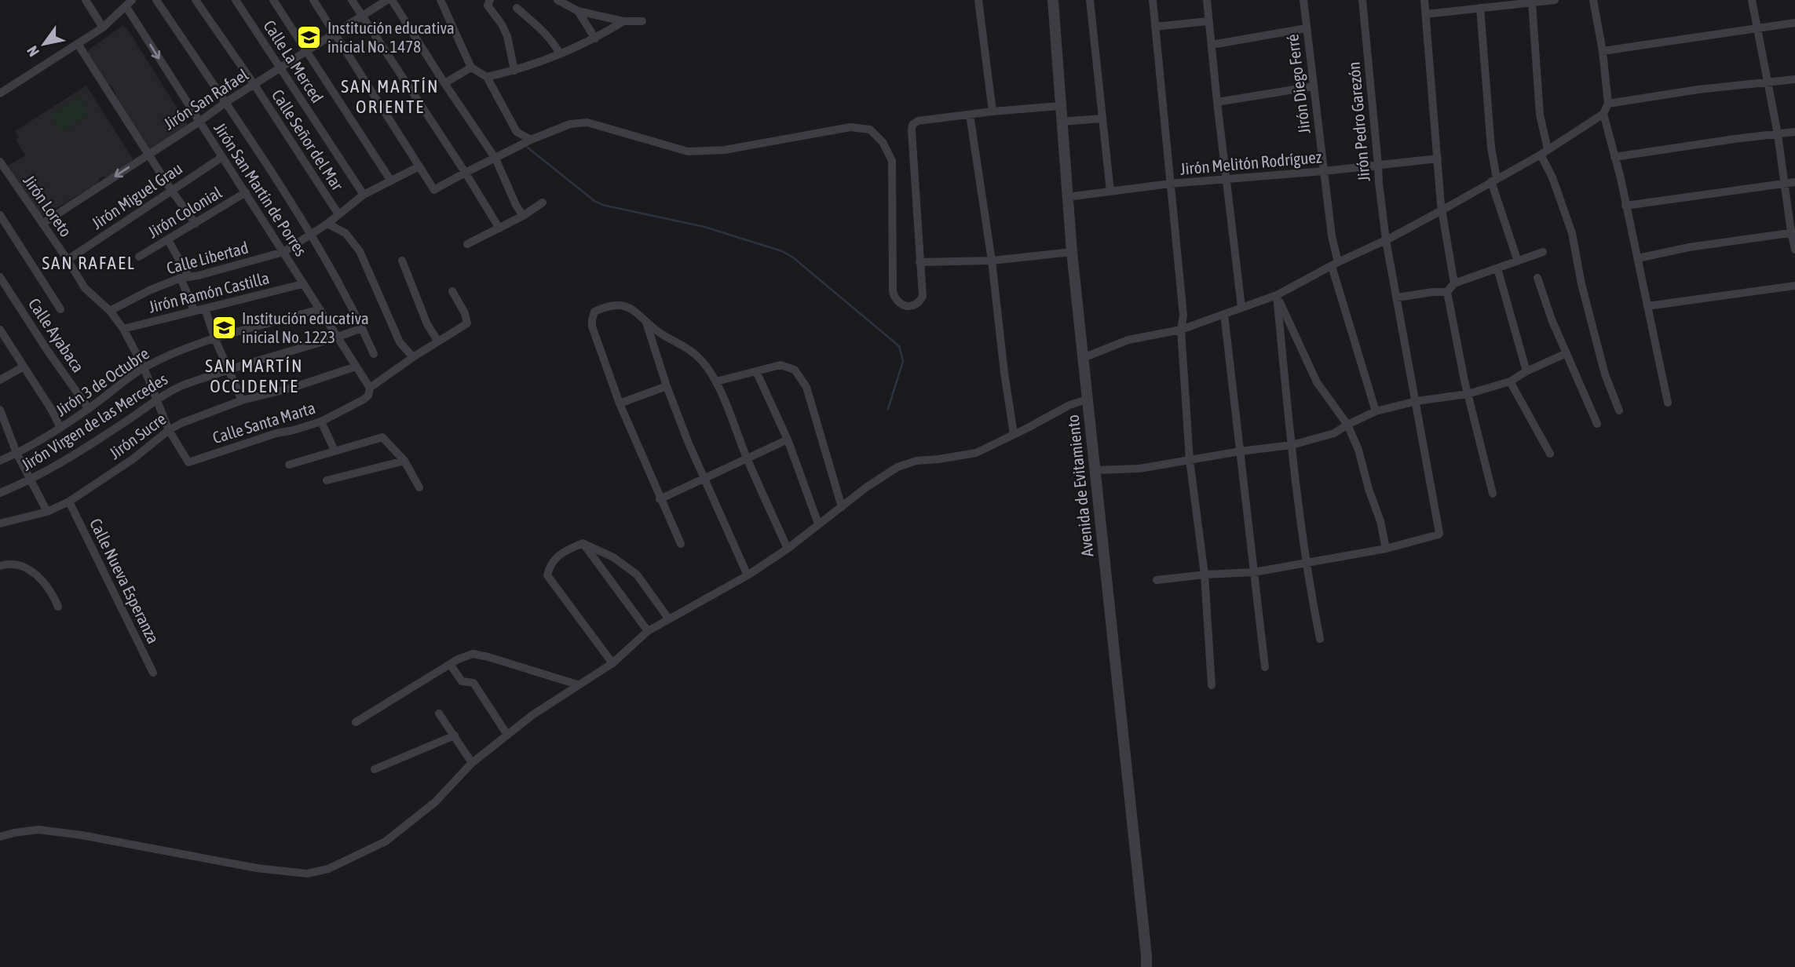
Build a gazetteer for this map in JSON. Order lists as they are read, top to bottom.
{
  "streets": {
    "street": [
      "Calle La Merced",
      "Jirón Diego Ferré",
      "Jirón San Rafael",
      "Jirón Pedro Garezón",
      "Calle Señor del Mar",
      "Jirón Melitón Rodríguez",
      "Jirón San Martín de Porres",
      "Jirón Miguel Grau",
      "Jirón Loreto",
      "Jirón Colonial",
      "Calle Libertad",
      "Jirón Ramón Castilla",
      "Calle Ayabaca",
      "Jirón 3 de Octubre",
      "Jirón Virgen de las Mercedes",
      "Calle Santa Marta",
      "Jirón Sucre",
      "Avenida de Evitamiento",
      "Calle Nueva Esperanza"
    ]
  },
  "crossings": [
    ["Calle La Merced", "Jirón San Rafael"],
    ["Calle La Merced", "Calle Libertad"],
    ["Jirón Diego Ferré", "Jirón Melitón Rodríguez"],
    ["Jirón San Rafael", "Calle Señor del Mar"],
    ["Jirón San Rafael", "Jirón San Martín de Porres"],
    ["Jirón San Rafael", "Jirón Loreto"],
    ["Jirón Pedro Garezón", "Jirón Melitón Rodríguez"],
    ["Calle Señor del Mar", "Calle Libertad"],
    ["Jirón Melitón Rodríguez", "Avenida de Evitamiento"],
    ["Jirón San Martín de Porres", "Jirón Miguel Grau"],
    ["Jirón San Martín de Porres", "Jirón Colonial"],
    ["Jirón San Martín de Porres", "Calle Libertad"],
    ["Jirón San Martín de Porres", "Jirón Ramón Castilla"],
    ["Jirón San Martín de Porres", "Jirón 3 de Octubre"],
    ["Jirón San Martín de Porres", "Jirón Virgen de las Mercedes"],
    ["Jirón San Martín de Porres", "Calle Santa Marta"],
    ["Jirón San Martín de Porres", "Jirón Sucre"],
    ["Jirón Miguel Grau", "Jirón Loreto"],
    ["Jirón Loreto", "Calle Libertad"],
    ["Jirón Loreto", "Jirón Ramón Castilla"],
    ["Jirón Loreto", "Jirón 3 de Octubre"],
    ["Jirón Loreto", "Jirón Virgen de las Mercedes"],
    ["Jirón Loreto", "Calle Santa Marta"],
    ["Jirón Loreto", "Jirón Sucre"],
    ["Calle Ayabaca", "Jirón 3 de Octubre"],
    ["Jirón Sucre", "Calle Nueva Esperanza"]
  ],
  "districts": ["SAN MARTÍN ORIENTE", "SAN RAFAEL", "SAN MARTÍN OCCIDENTE"],
  "places": {
    "school or university": ["Institución educativa inicial No. 1478", "Institución educativa inicial No. 1223"]
  },
  "north": "bottom left"
}
